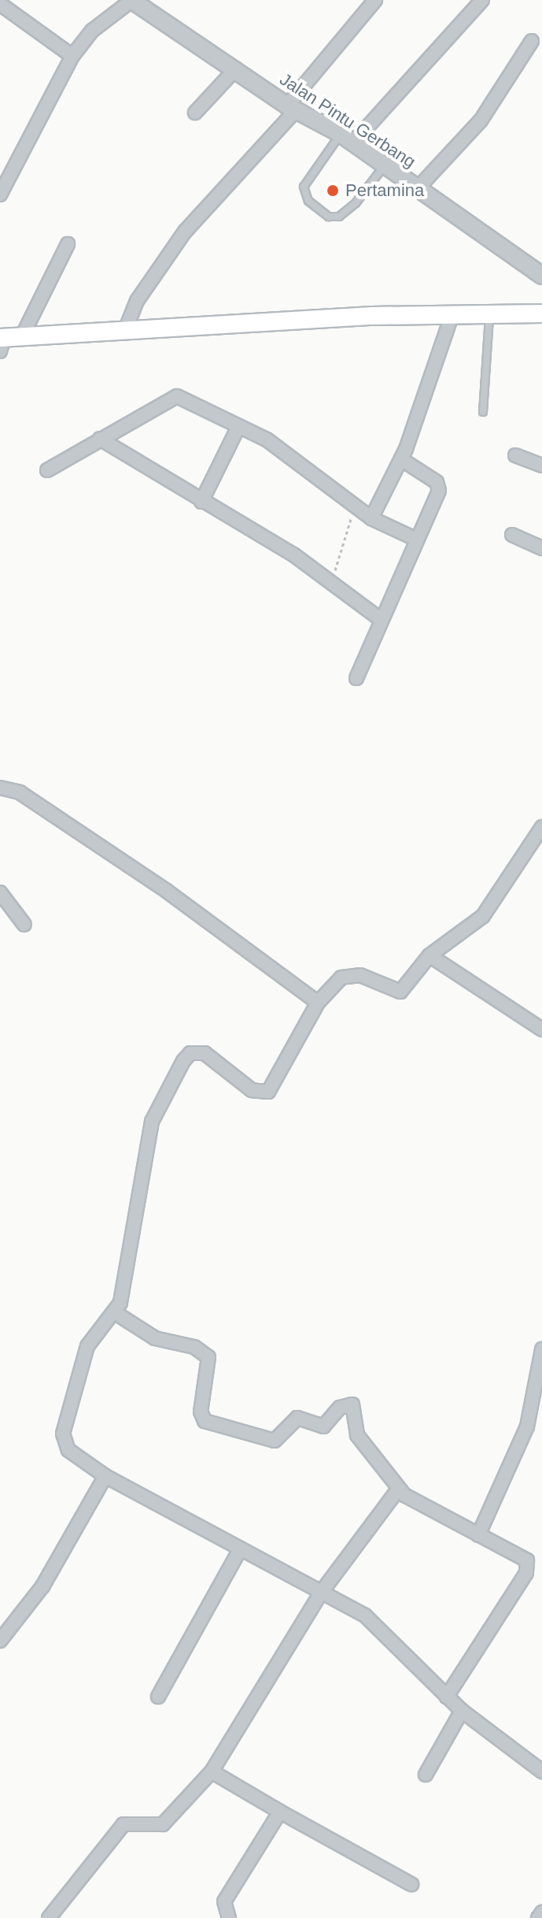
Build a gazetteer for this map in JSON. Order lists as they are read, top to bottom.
{
  "streets": {
    "street": ["Jalan Pintu Gerbang"]
  },
  "places": ["Pertamina"]
}
